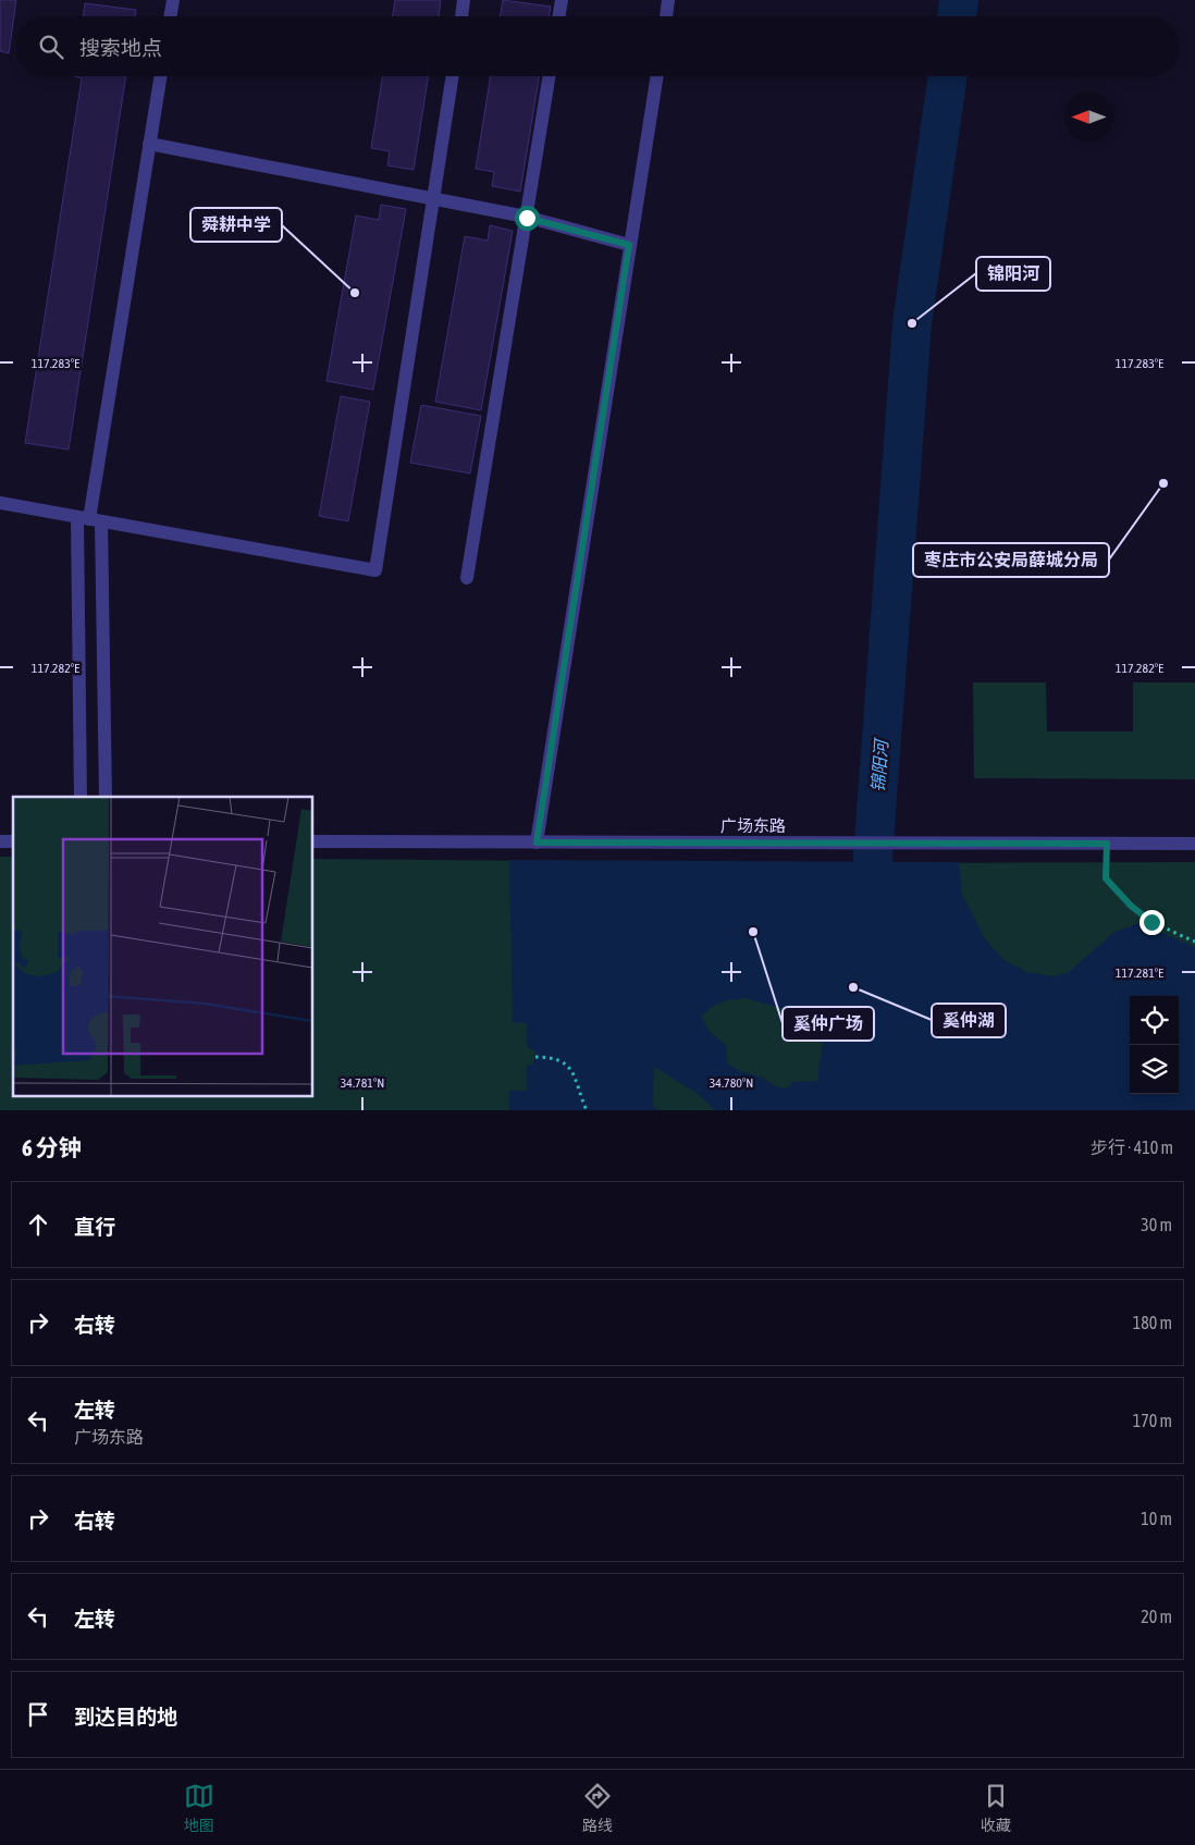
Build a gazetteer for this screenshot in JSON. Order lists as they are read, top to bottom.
{
  "streets": {
    "street": ["广场东路"]
  },
  "water": ["锦阳河"],
  "places": [
    "舜耕中学",
    "锦阳河",
    "枣庄市公安局薛城分局",
    "奚仲广场",
    "奚仲湖"
  ],
  "north": "left",
  "page": {
    "search": "搜索地点",
    "heading": ["6 分钟", "步行 · 410 m"],
    "list": [
      ["直行", "30 m"],
      ["右转", "180 m"],
      ["左转", "广场东路", "170 m"],
      ["右转", "10 m"],
      ["左转", "20 m"],
      "到达目的地"
    ],
    "nav": ["地图", "路线", "收藏"]
  },
  "coordinates": [
    "117.283°E",
    "117.282°E",
    "117.281°E",
    "34.781°N",
    "34.780°N"
  ]
}
